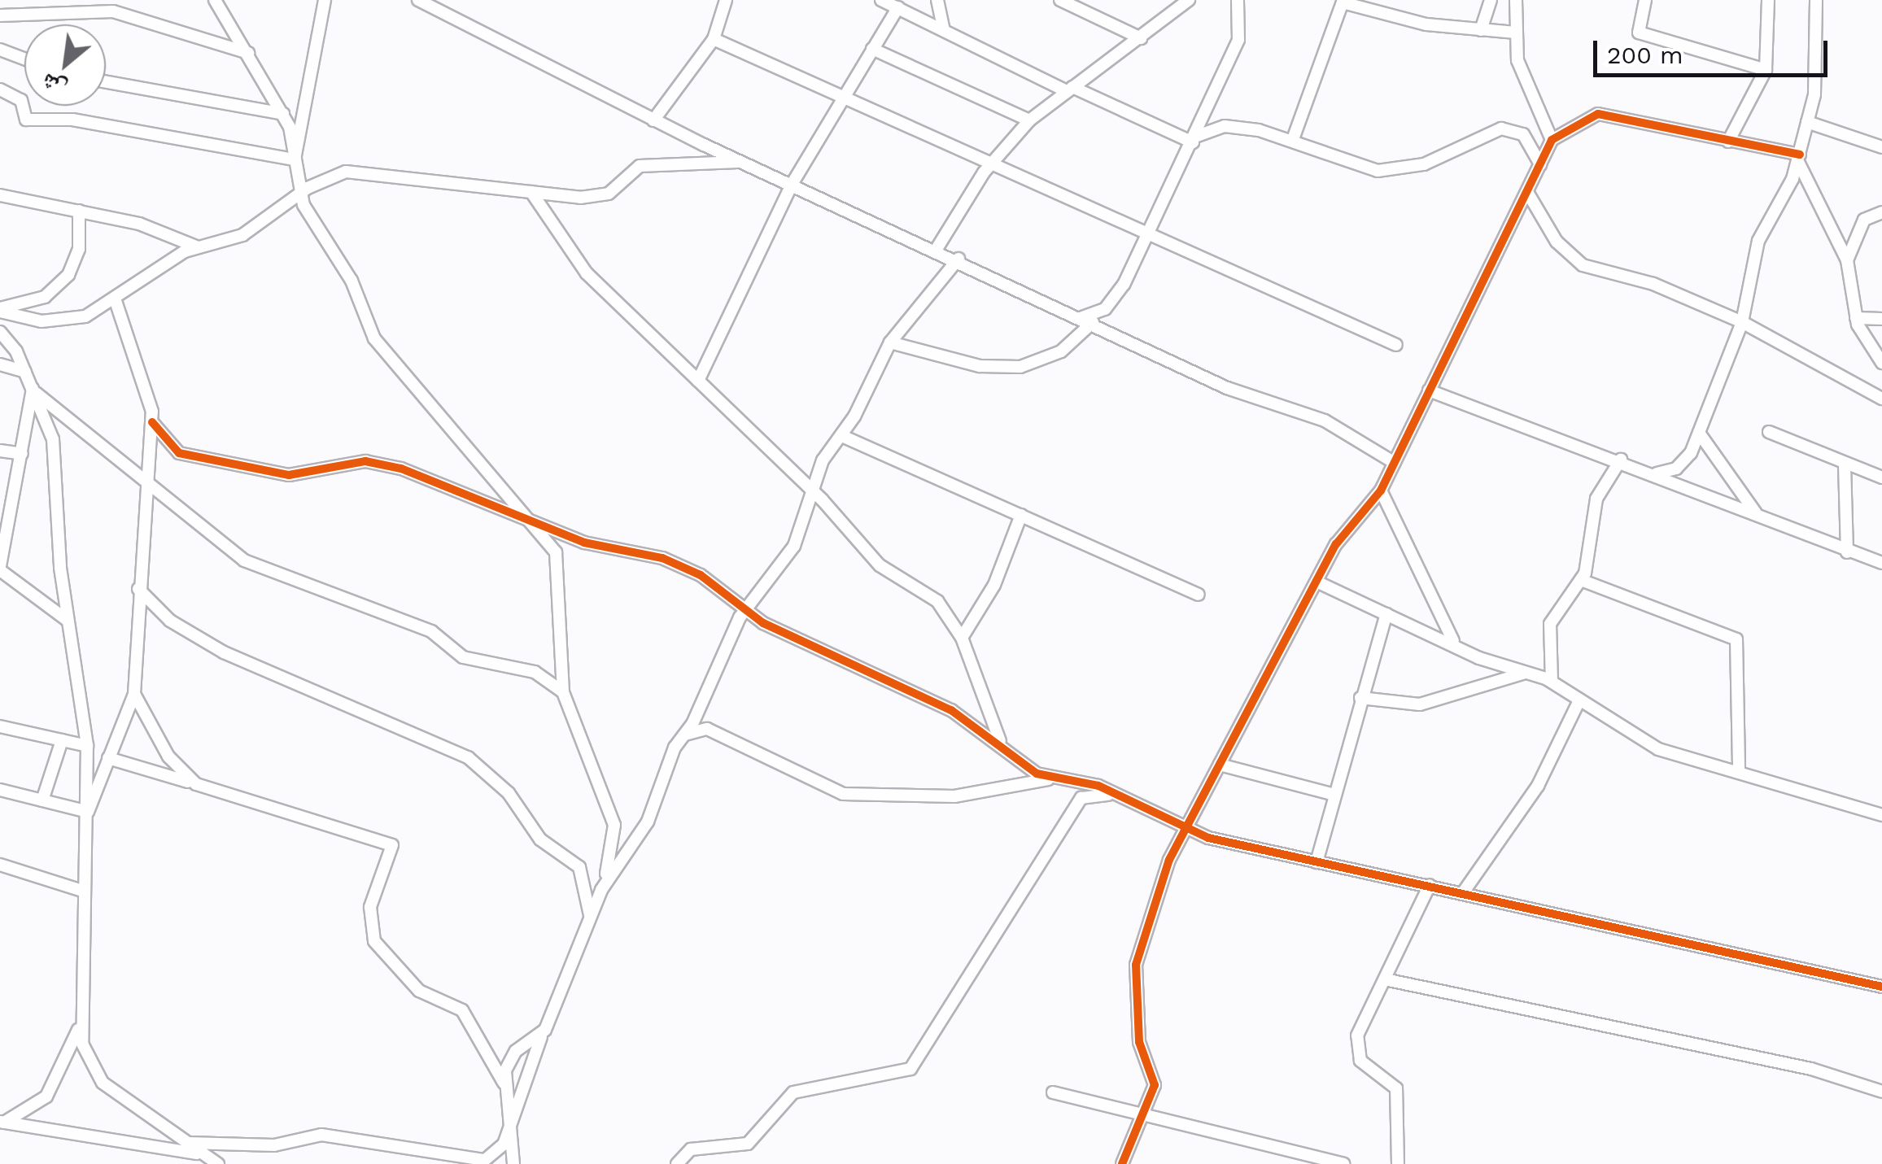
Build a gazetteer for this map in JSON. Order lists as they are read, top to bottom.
{
  "scale_bar": "200 m",
  "north": "bottom left"
}
